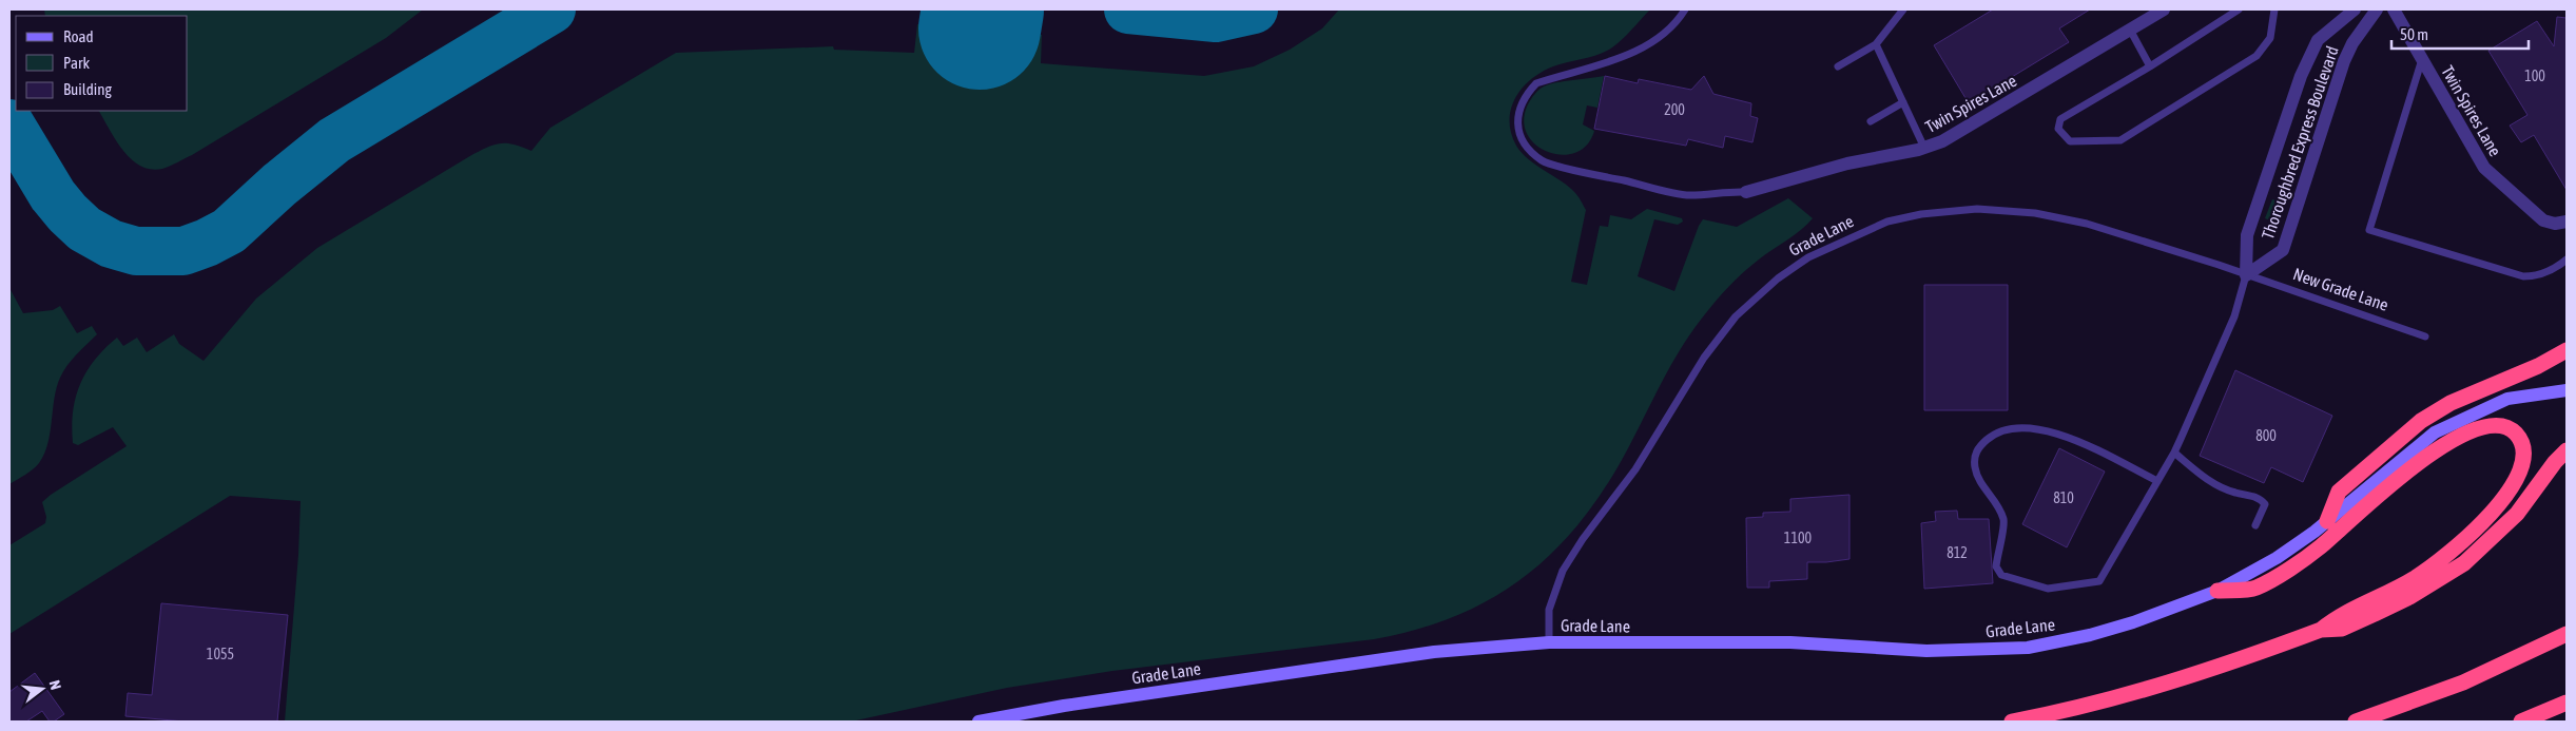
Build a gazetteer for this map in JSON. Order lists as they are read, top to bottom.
{
  "streets": {
    "main road": ["Grade Lane"],
    "street": ["Twin Spires Lane", "Thoroughbred Express Boulevard"],
    "lane": ["New Grade Lane"]
  },
  "crossings": [
    ["Thoroughbred Express Boulevard", "Grade Lane"],
    ["Thoroughbred Express Boulevard", "New Grade Lane"],
    ["Grade Lane", "New Grade Lane"]
  ],
  "house_numbers": [
    "100",
    "200",
    "800",
    "810",
    "1100",
    "812",
    "1055"
  ],
  "legend": ["Road", "Park", "Building"],
  "scale_bar": "50 m",
  "north": "right"
}
